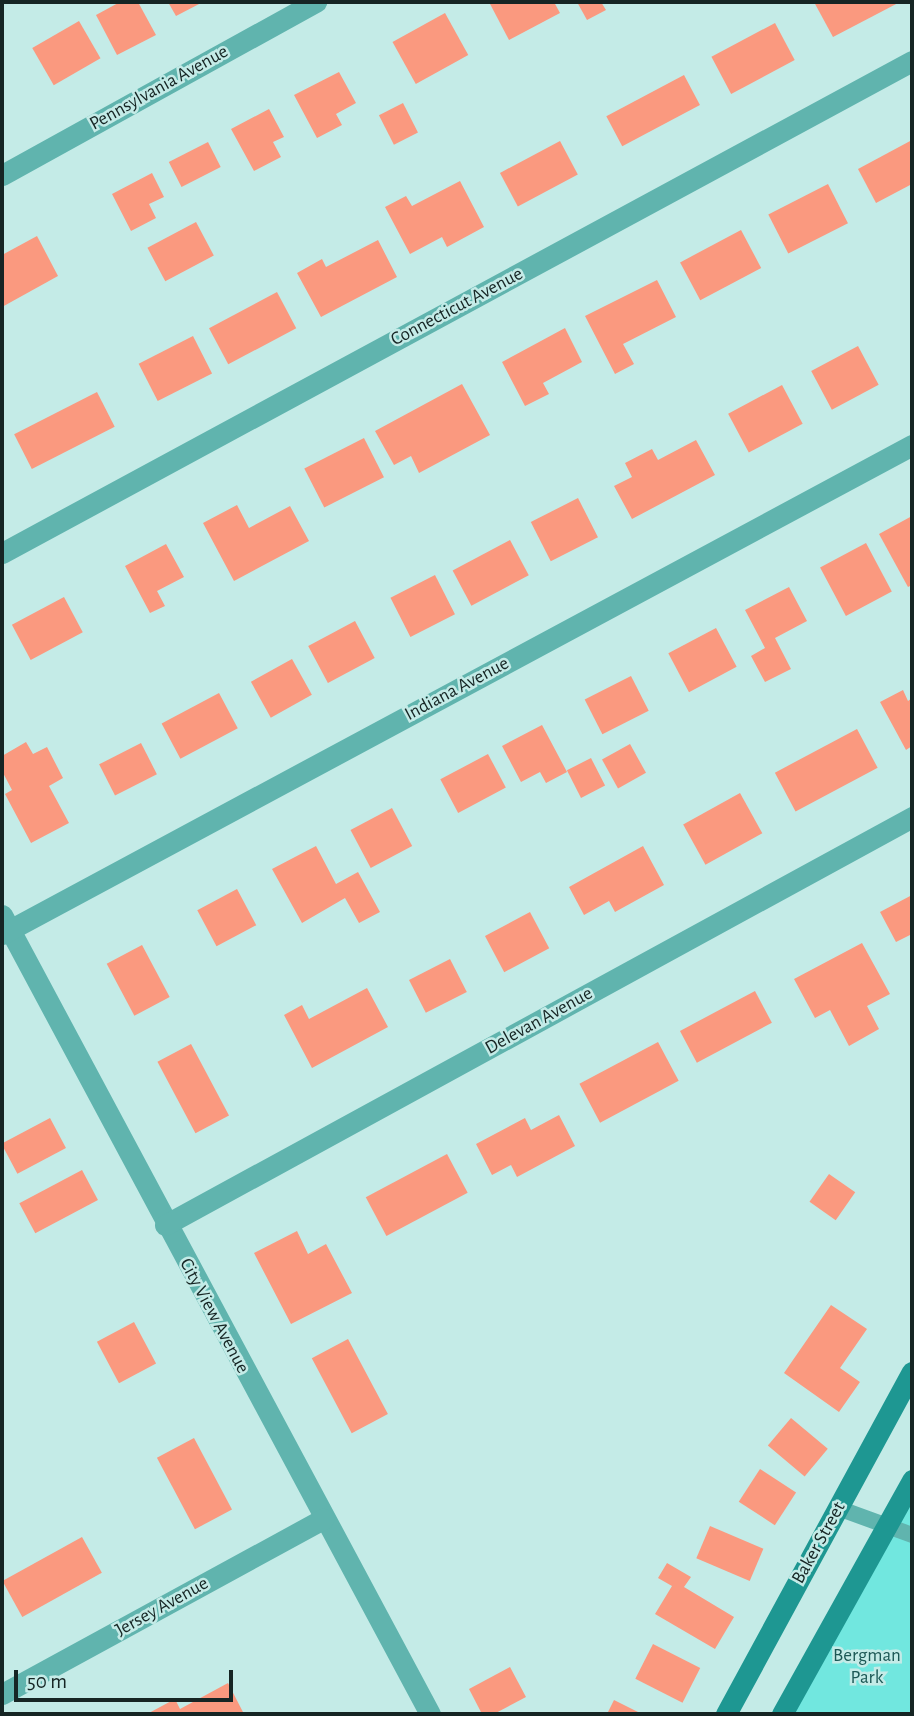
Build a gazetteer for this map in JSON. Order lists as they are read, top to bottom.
{
  "streets": {
    "street": [
      "Pennsylvania Avenue",
      "Connecticut Avenue",
      "Indiana Avenue",
      "Delevan Avenue",
      "City View Avenue",
      "Baker Street",
      "Jersey Avenue"
    ]
  },
  "crossings": [
    ["Indiana Avenue", "City View Avenue"],
    ["Delevan Avenue", "City View Avenue"],
    ["City View Avenue", "Jersey Avenue"]
  ],
  "parks": ["Bergman Park"],
  "scale_bar": "50 m"
}
